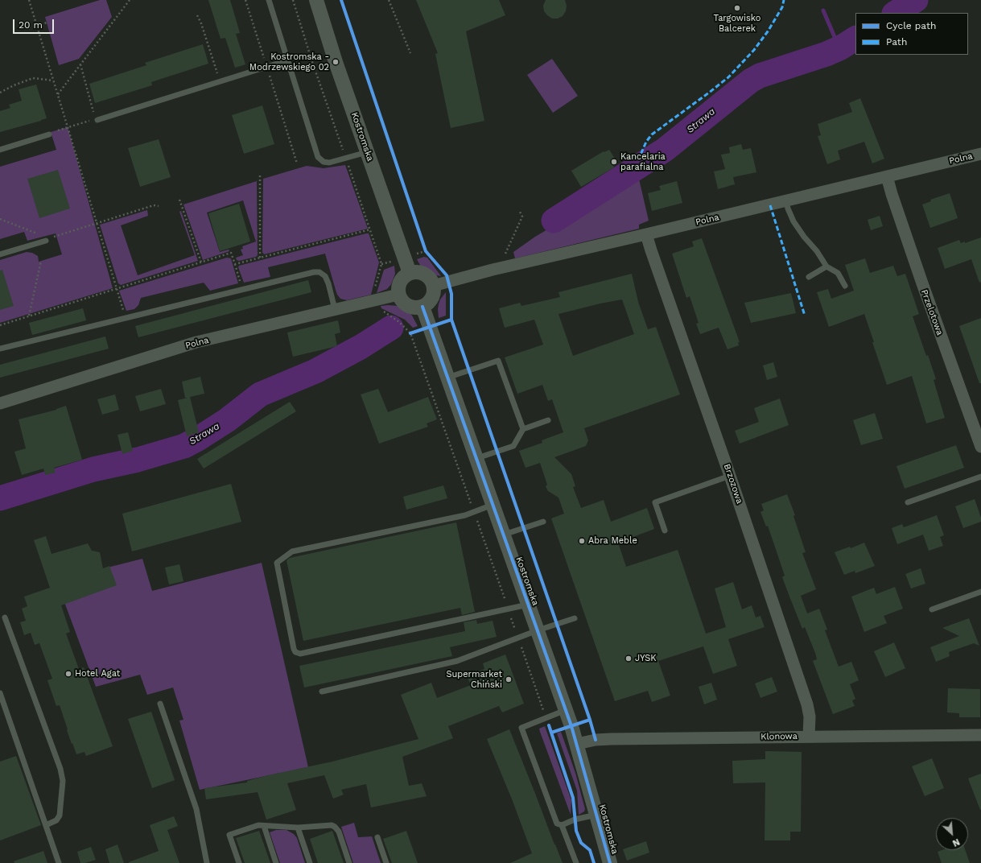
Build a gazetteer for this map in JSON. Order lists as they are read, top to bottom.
{
  "streets": {
    "street": [
      "Kostromska",
      "Polna",
      "Przelotowa",
      "Brzozowa",
      "Klonowa"
    ]
  },
  "crossings": [
    ["Kostromska", "Polna"],
    ["Kostromska", "Klonowa"],
    ["Polna", "Przelotowa"],
    ["Polna", "Brzozowa"],
    ["Brzozowa", "Klonowa"]
  ],
  "water": ["Strawa"],
  "places": [
    "Targowisko Balcerek",
    "Kostromska - Modrzewskiego 02",
    "Kancelaria parafialna",
    "Abra Meble",
    "JYSK",
    "Hotel Agat",
    "Supermarket Chiński"
  ],
  "legend": ["Cycle path", "Path"],
  "scale_bar": "20 m",
  "north": "bottom right"
}
